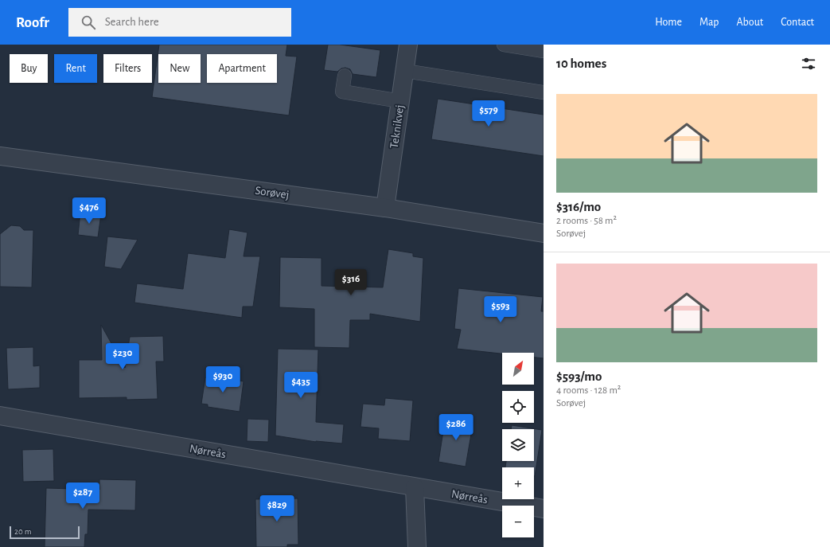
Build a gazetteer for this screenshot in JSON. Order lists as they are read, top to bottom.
{
  "streets": {
    "street": ["Teknikvej", "Sorøvej", "Nørreås"]
  },
  "crossings": [
    ["Teknikvej", "Sorøvej"]
  ],
  "scale_bar": "20 m",
  "north": "top right",
  "page": {
    "header": "Roofr",
    "search": "Search here",
    "nav": [
      "Home",
      "Map",
      "About",
      "Contact"
    ],
    "heading": "10 homes",
    "chip": [
      "Buy",
      "Rent",
      "Filters",
      "New",
      "Apartment"
    ],
    "list": [
      {
        "name": "$316/mo",
        "note": "2 rooms · 58 m² · Sorøvej"
      },
      {
        "name": "$593/mo",
        "note": "4 rooms · 128 m² · Sorøvej"
      }
    ],
    "price": [
      "$579",
      "$476",
      "$316",
      "$593",
      "$230",
      "$930",
      "$435",
      "$286",
      "$287",
      "$829"
    ],
    "map_buttons": ["+", "−"],
    "scale": "20 m"
  }
}
